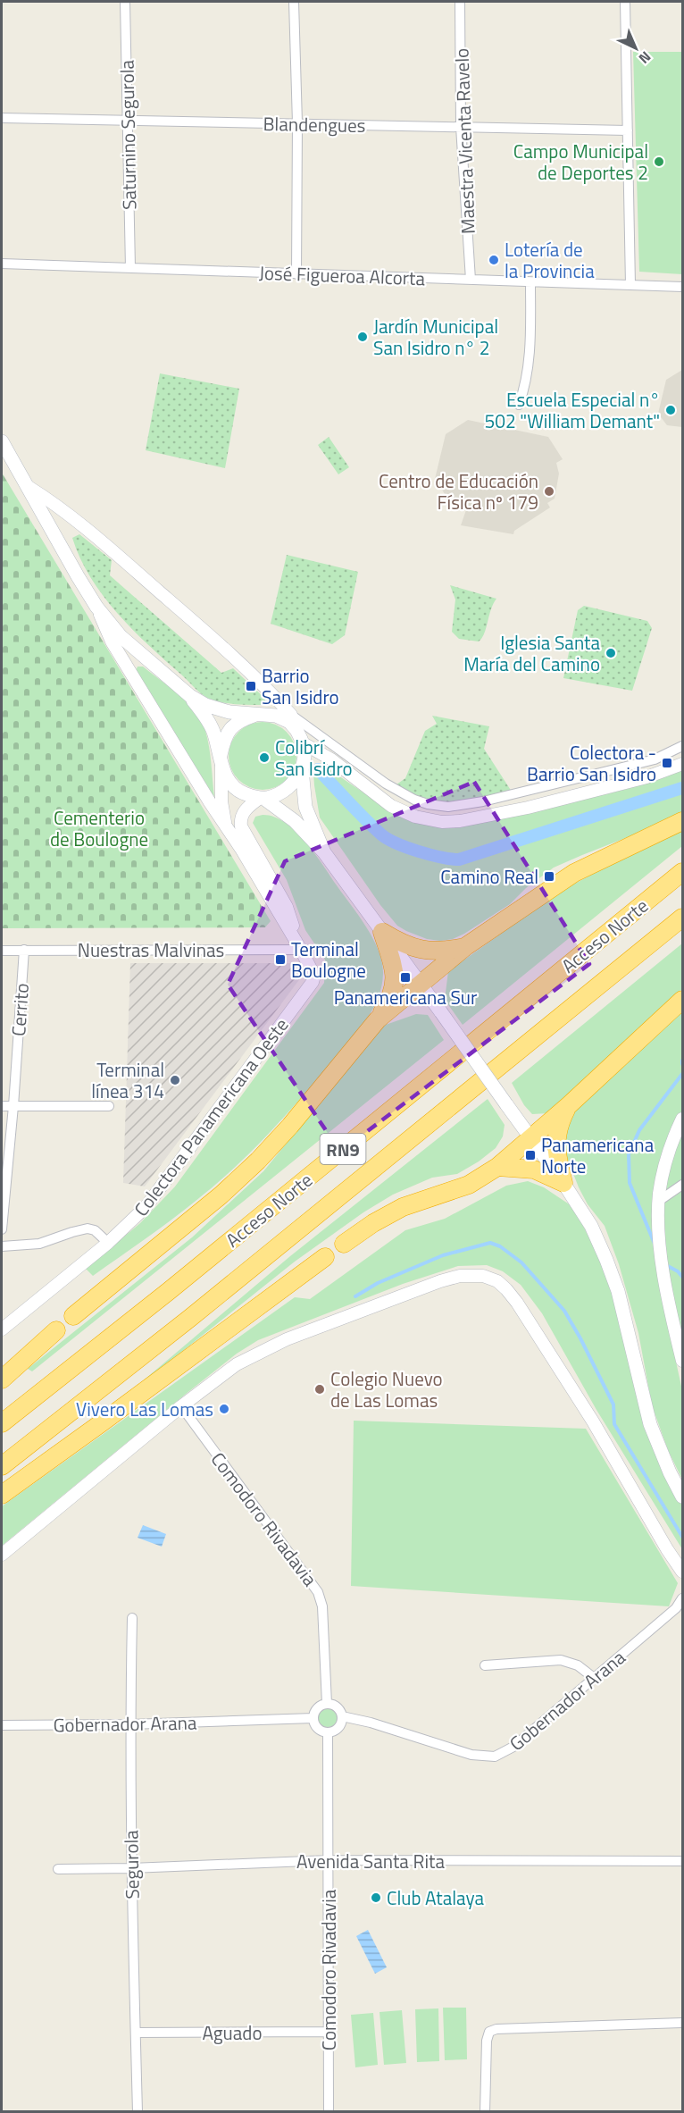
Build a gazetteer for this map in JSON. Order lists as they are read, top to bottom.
{
  "streets": {
    "highway": ["Acceso Norte", "RN9"],
    "street": [
      "Blandengues",
      "Saturnino Segurola",
      "Maestra Vicenta Ravelo",
      "José Figueroa Alcorta",
      "Nuestras Malvinas",
      "Cerrito",
      "Colectora Panamericana Oeste",
      "Comodoro Rivadavia",
      "Gobernador Arana",
      "Avenida Santa Rita",
      "Segurola",
      "Aguado"
    ]
  },
  "crossings": [
    ["Blandengues", "Saturnino Segurola"],
    ["Blandengues", "Maestra Vicenta Ravelo"],
    ["Saturnino Segurola", "José Figueroa Alcorta"],
    ["Maestra Vicenta Ravelo", "José Figueroa Alcorta"],
    ["Nuestras Malvinas", "Cerrito"],
    ["Nuestras Malvinas", "Colectora Panamericana Oeste"],
    ["Comodoro Rivadavia", "Gobernador Arana"],
    ["Comodoro Rivadavia", "Avenida Santa Rita"],
    ["Comodoro Rivadavia", "Aguado"],
    ["Gobernador Arana", "Segurola"],
    ["Avenida Santa Rita", "Segurola"],
    ["Segurola", "Aguado"]
  ],
  "parks": ["Cementerio de Boulogne"],
  "places": {
    "other": [
      "Campo Municipal de Deportes 2",
      "Lotería de la Provincia",
      "Jardín Municipal San Isidro n° 2",
      "Escuela Especial n° 502 \"William Demant\"",
      "Centro de Educación Física nº 179",
      "Iglesia Santa María del Camino",
      "Colibrí San Isidro",
      "Terminal línea 314",
      "Colegio Nuevo de Las Lomas",
      "Vivero Las Lomas",
      "Club Atalaya"
    ],
    "transit": [
      "Barrio San Isidro",
      "Colectora - Barrio San Isidro",
      "Camino Real",
      "Terminal Boulogne",
      "Panamericana Sur",
      "Panamericana Norte"
    ]
  },
  "north": "bottom right"
}
